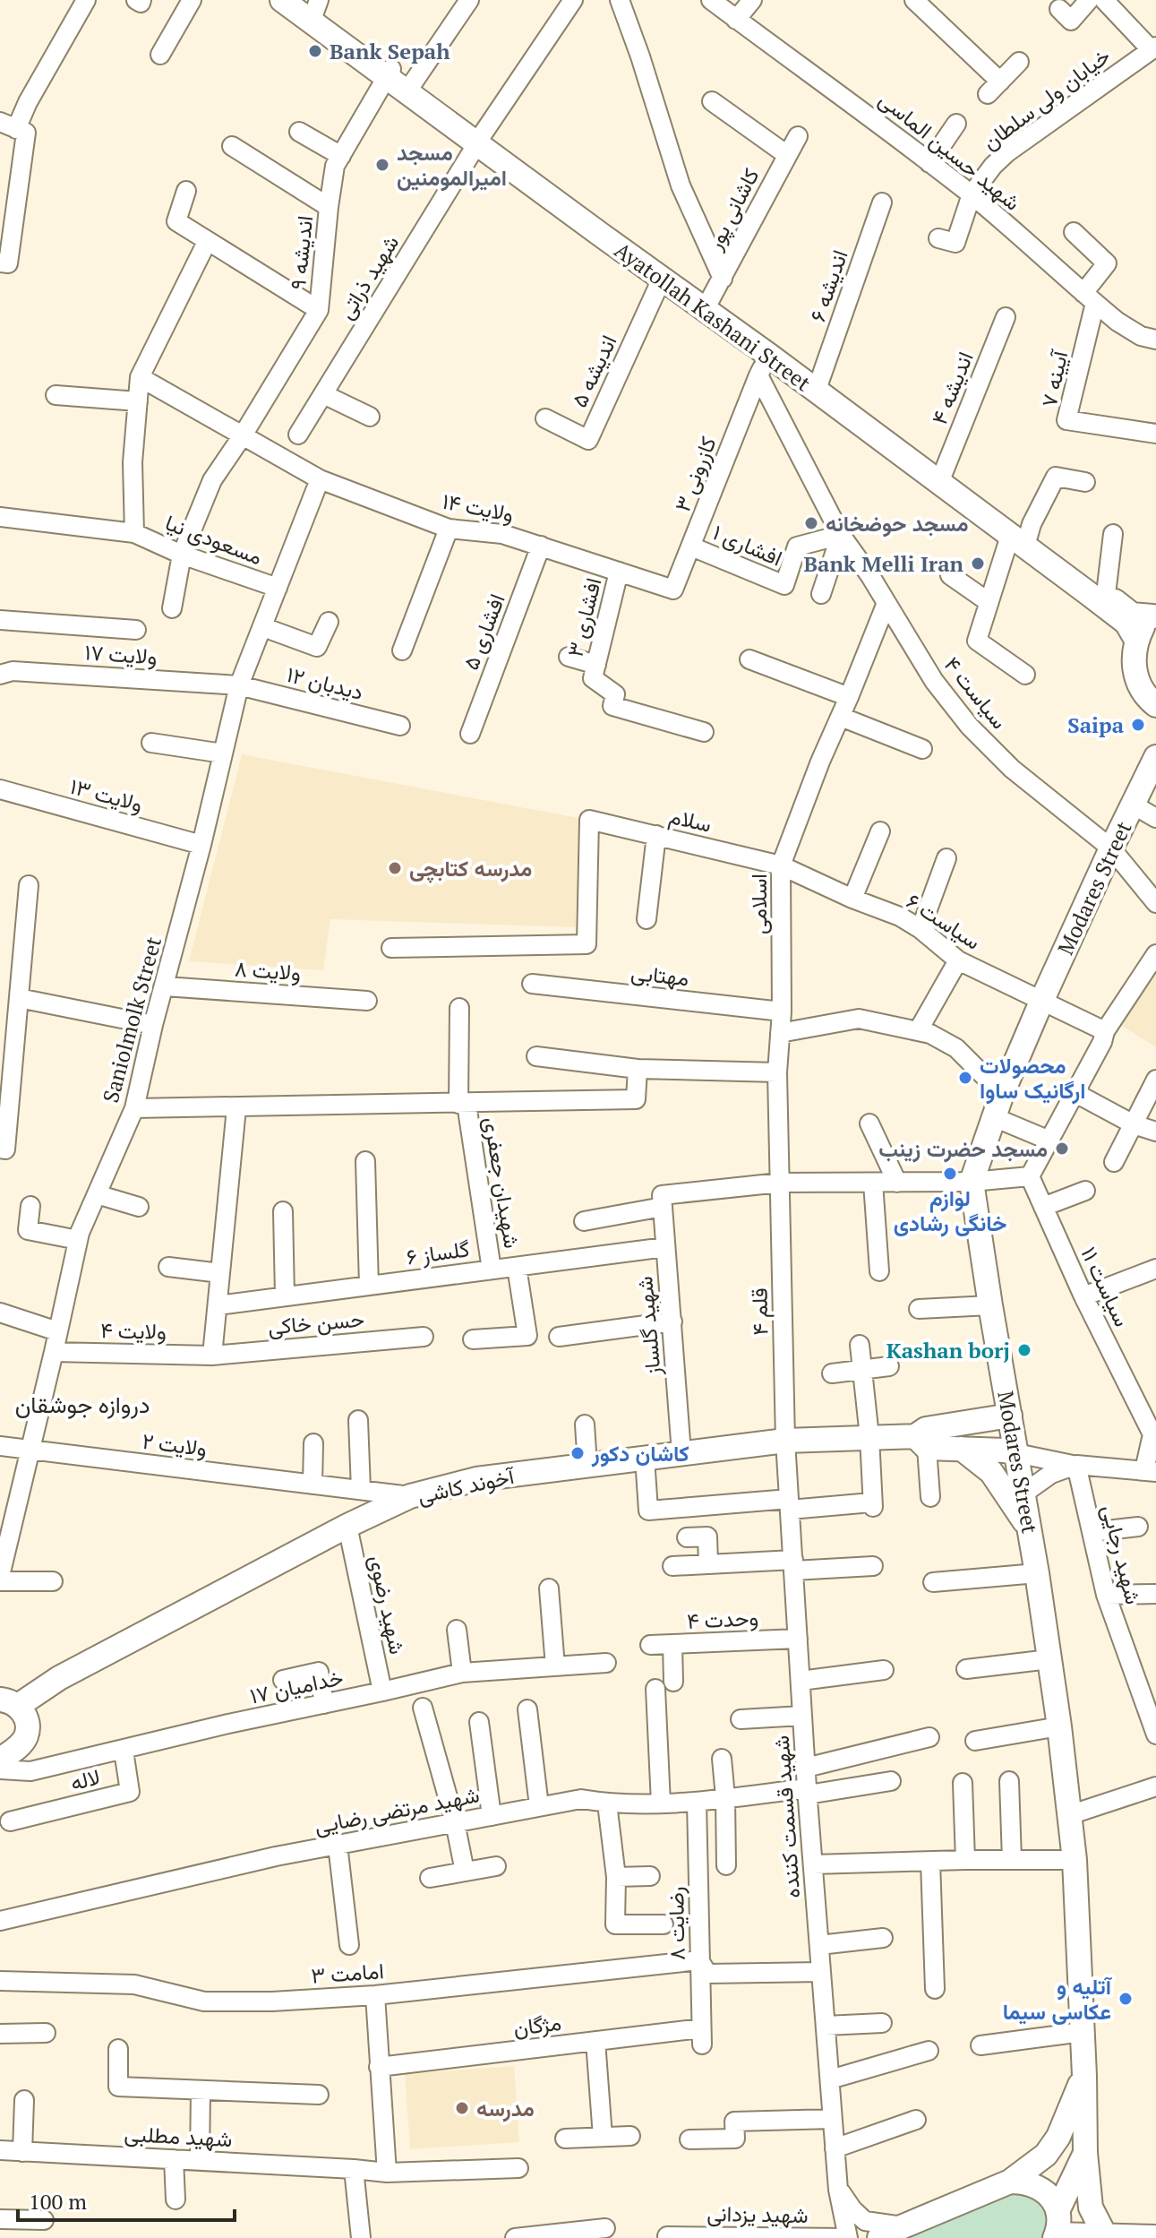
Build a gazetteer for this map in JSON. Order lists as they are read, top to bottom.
{
  "streets": {
    "main road": ["Ayatollah Kashani Street", "Modares Street", "آخوند کاشی"],
    "street": [
      "خیابان ولی سلطان",
      "شهید حسین الماسی",
      "کاشانی پور",
      "اندیشه ۹",
      "شهید ذراتی",
      "اندیشه ۶",
      "اندیشه ۵",
      "آیینه ۷",
      "اندیشه ۴",
      "کازرونی ۳",
      "ولایت ۱۴",
      "مسعودی نیا",
      "افشاری ۱",
      "افشاری ۳",
      "افشاری ۵",
      "ولایت ۱۷",
      "دیدبان ۱۲",
      "سیاست ۴",
      "ولایت ۱۳",
      "سلام",
      "اسلامی",
      "سیاست ۶",
      "ولایت ۸",
      "مهتابی",
      "Saniolmolk Street",
      "شهیدان جعفری",
      "گلساز ۶",
      "سیاست ۱۱",
      "قلم ۴",
      "حسن خاکی",
      "شهید گلساز",
      "ولایت ۴",
      "ولایت ۲",
      "شهید رجایی",
      "شهید رضوی",
      "وحدت ۴",
      "خدامیان ۱۷",
      "لاله",
      "شهید مرتضی رضایی",
      "شهید قسمت کننده",
      "رضایت ۸",
      "امامت ۳",
      "مژگان",
      "شهید مطلبی",
      "شهید یزدانی"
    ]
  },
  "crossings": [
    ["خیابان ولی سلطان", "شهید حسین الماسی"],
    ["شهید حسین الماسی", "آیینه ۷"],
    ["کاشانی پور", "Ayatollah Kashani Street"],
    ["اندیشه ۹", "Ayatollah Kashani Street"],
    ["اندیشه ۹", "ولایت ۱۴"],
    ["اندیشه ۹", "مسعودی نیا"],
    ["شهید ذراتی", "Ayatollah Kashani Street"],
    ["اندیشه ۶", "Ayatollah Kashani Street"],
    ["Ayatollah Kashani Street", "اندیشه ۵"],
    ["Ayatollah Kashani Street", "اندیشه ۴"],
    ["Ayatollah Kashani Street", "کازرونی ۳"],
    ["Ayatollah Kashani Street", "سیاست ۴"],
    ["کازرونی ۳", "ولایت ۱۴"],
    ["کازرونی ۳", "افشاری ۱"],
    ["کازرونی ۳", "سیاست ۴"],
    ["ولایت ۱۴", "افشاری ۳"],
    ["ولایت ۱۴", "افشاری ۵"],
    ["ولایت ۱۴", "Saniolmolk Street"],
    ["مسعودی نیا", "Saniolmolk Street"],
    ["افشاری ۱", "سیاست ۴"],
    ["ولایت ۱۷", "دیدبان ۱۲"],
    ["ولایت ۱۷", "Saniolmolk Street"],
    ["دیدبان ۱۲", "Saniolmolk Street"],
    ["سیاست ۴", "Modares Street"],
    ["سیاست ۴", "اسلامی"],
    ["ولایت ۱۳", "Saniolmolk Street"],
    ["سلام", "اسلامی"],
    ["سلام", "سیاست ۶"],
    ["Modares Street", "سیاست ۶"],
    ["Modares Street", "آخوند کاشی"],
    ["اسلامی", "سیاست ۶"],
    ["اسلامی", "مهتابی"],
    ["اسلامی", "قلم ۴"],
    ["ولایت ۸", "Saniolmolk Street"],
    ["Saniolmolk Street", "ولایت ۴"],
    ["Saniolmolk Street", "ولایت ۲"],
    ["شهیدان جعفری", "گلساز ۶"],
    ["گلساز ۶", "شهید گلساز"],
    ["قلم ۴", "آخوند کاشی"],
    ["قلم ۴", "شهید قسمت کننده"],
    ["حسن خاکی", "ولایت ۴"],
    ["شهید گلساز", "آخوند کاشی"],
    ["ولایت ۲", "آخوند کاشی"],
    ["آخوند کاشی", "شهید رضوی"],
    ["آخوند کاشی", "شهید قسمت کننده"],
    ["شهید رضوی", "خدامیان ۱۷"],
    ["وحدت ۴", "شهید قسمت کننده"],
    ["خدامیان ۱۷", "لاله"],
    ["شهید مرتضی رضایی", "شهید قسمت کننده"],
    ["شهید مرتضی رضایی", "رضایت ۸"],
    ["شهید قسمت کننده", "شهید یزدانی"],
    ["رضایت ۸", "امامت ۳"],
    ["رضایت ۸", "مژگان"]
  ],
  "districts": ["دروازه جوشقان"],
  "places": [
    "Bank Sepah",
    "مسجد امیرالمومنین",
    "مسجد حوضخانه",
    "Bank Melli Iran",
    "Saipa",
    "مدرسه کتابچی",
    "محصولات ارگانیک ساوا",
    "مسجد حضرت زینب",
    "لوازم خانگی رشادی",
    "Kashan borj",
    "کاشان دکور",
    "آتلیه و عکاسی سیما",
    "مدرسه"
  ],
  "scale_bar": "100 m"
}
